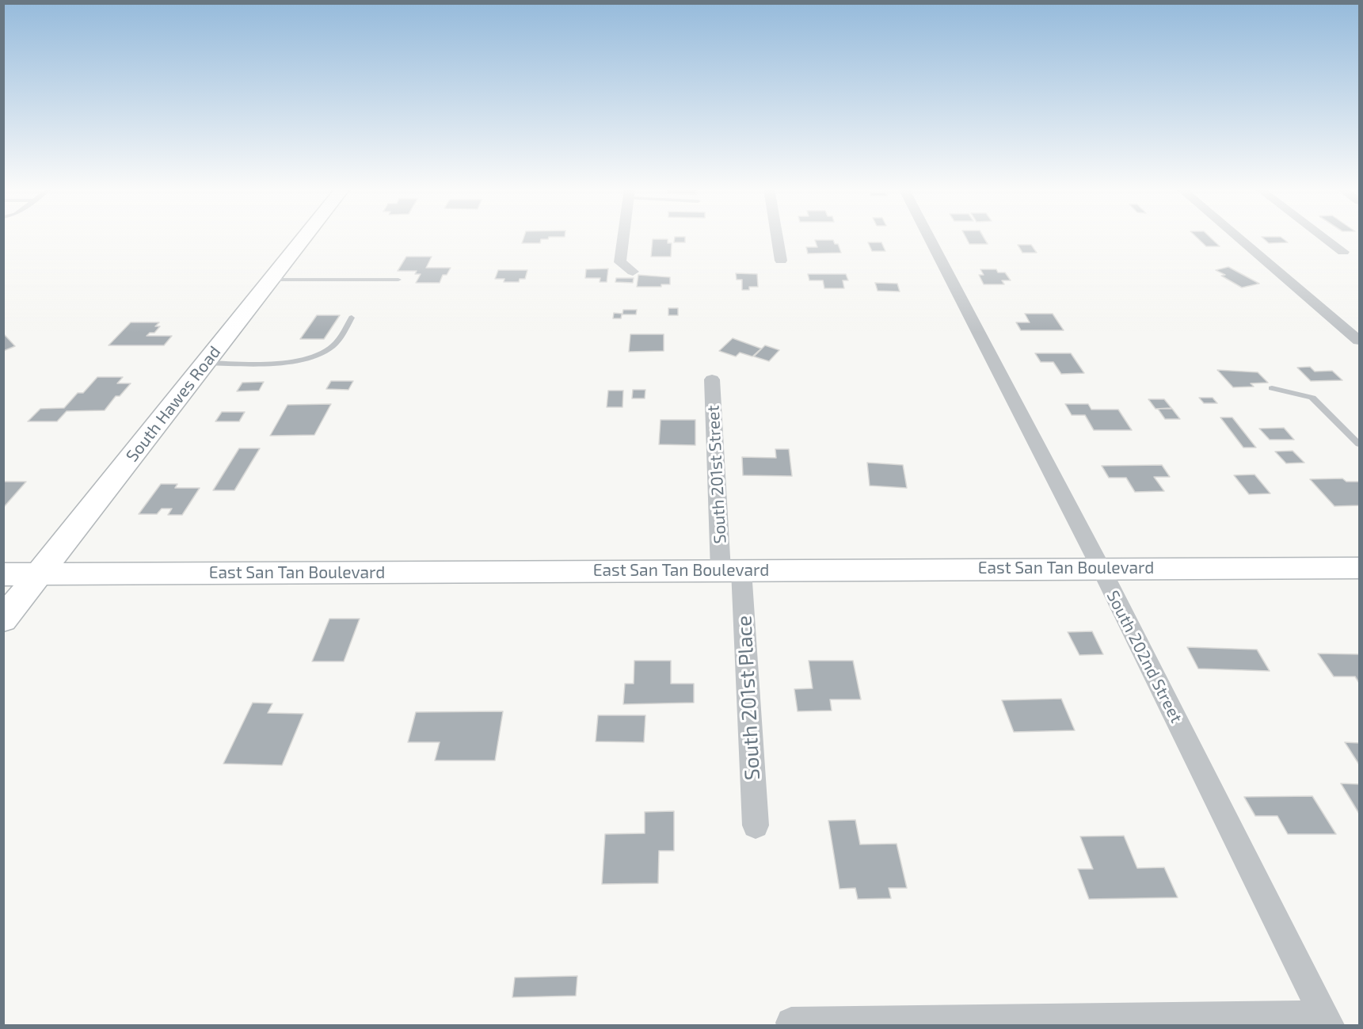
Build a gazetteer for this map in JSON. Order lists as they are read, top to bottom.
{
  "streets": {
    "street": [
      "South Hawes Road",
      "South 201st Street",
      "East San Tan Boulevard",
      "South 202nd Street",
      "South 201st Place"
    ]
  },
  "crossings": [
    ["South Hawes Road", "East San Tan Boulevard"],
    ["South 201st Street", "East San Tan Boulevard"],
    ["South 201st Street", "South 201st Place"],
    ["East San Tan Boulevard", "South 202nd Street"],
    ["East San Tan Boulevard", "South 201st Place"]
  ]
}
